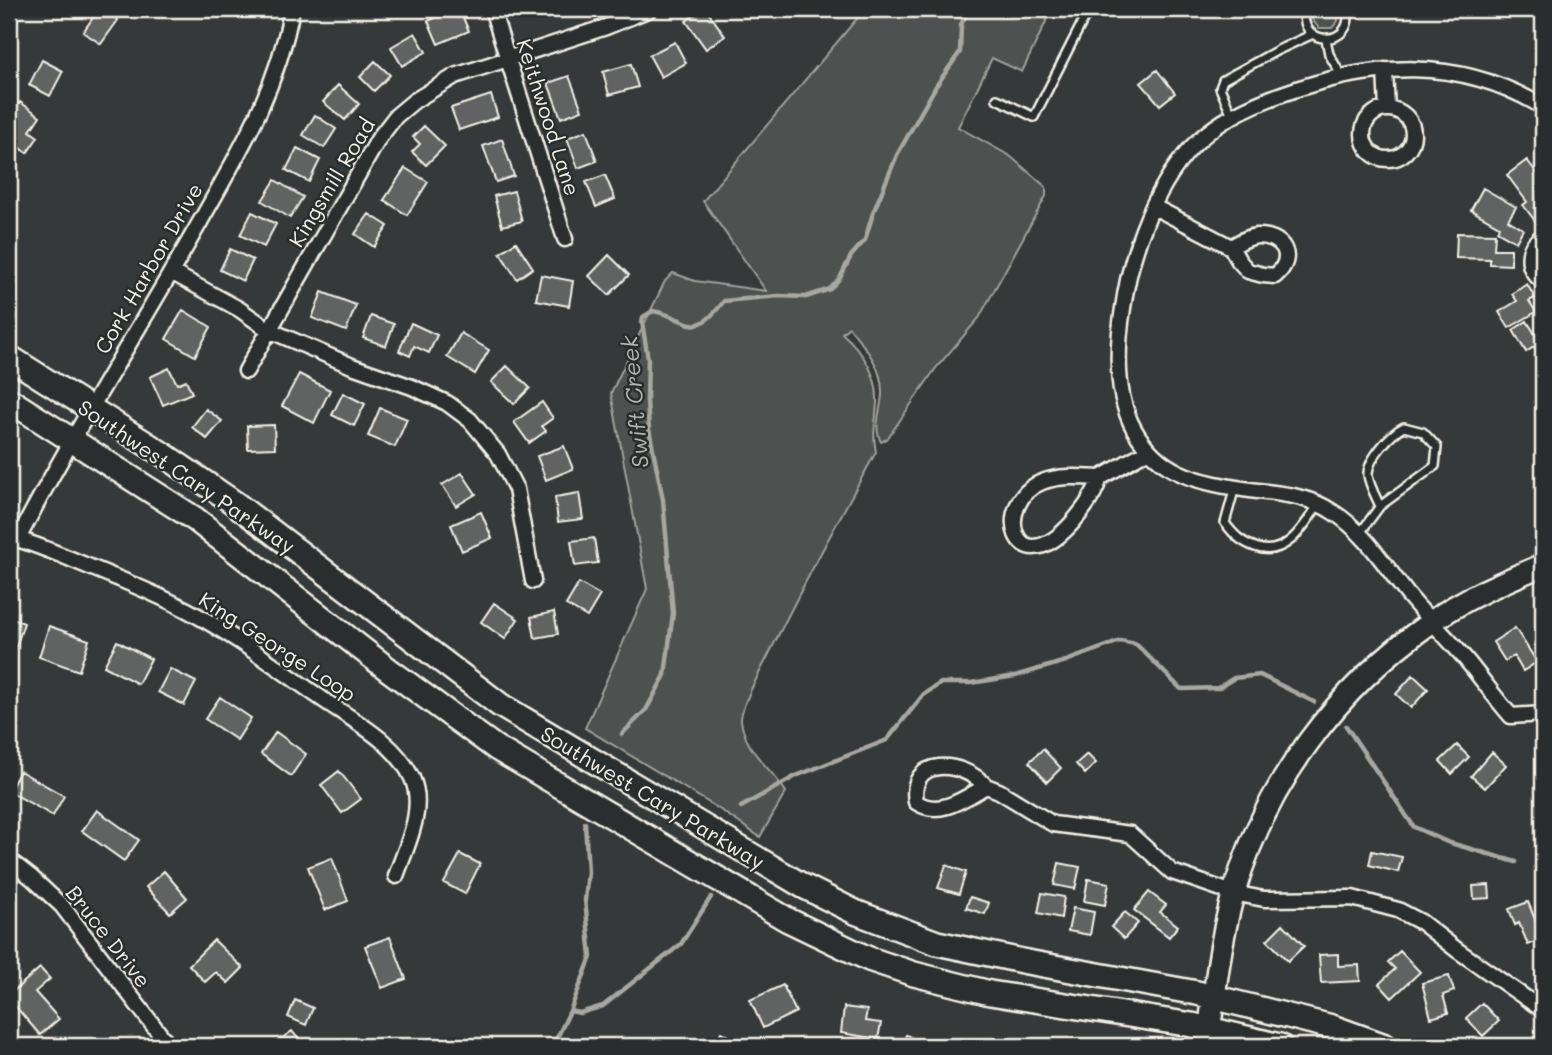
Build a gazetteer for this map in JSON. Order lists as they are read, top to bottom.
{
  "streets": {
    "main road": ["Southwest Cary Parkway"],
    "street": [
      "Keithwood Lane",
      "Kingsmill Road",
      "Cork Harbor Drive",
      "King George Loop",
      "Bruce Drive"
    ]
  },
  "crossings": [
    ["Keithwood Lane", "Kingsmill Road"],
    ["Cork Harbor Drive", "Southwest Cary Parkway"],
    ["Cork Harbor Drive", "King George Loop"]
  ],
  "water": ["Swift Creek"]
}
